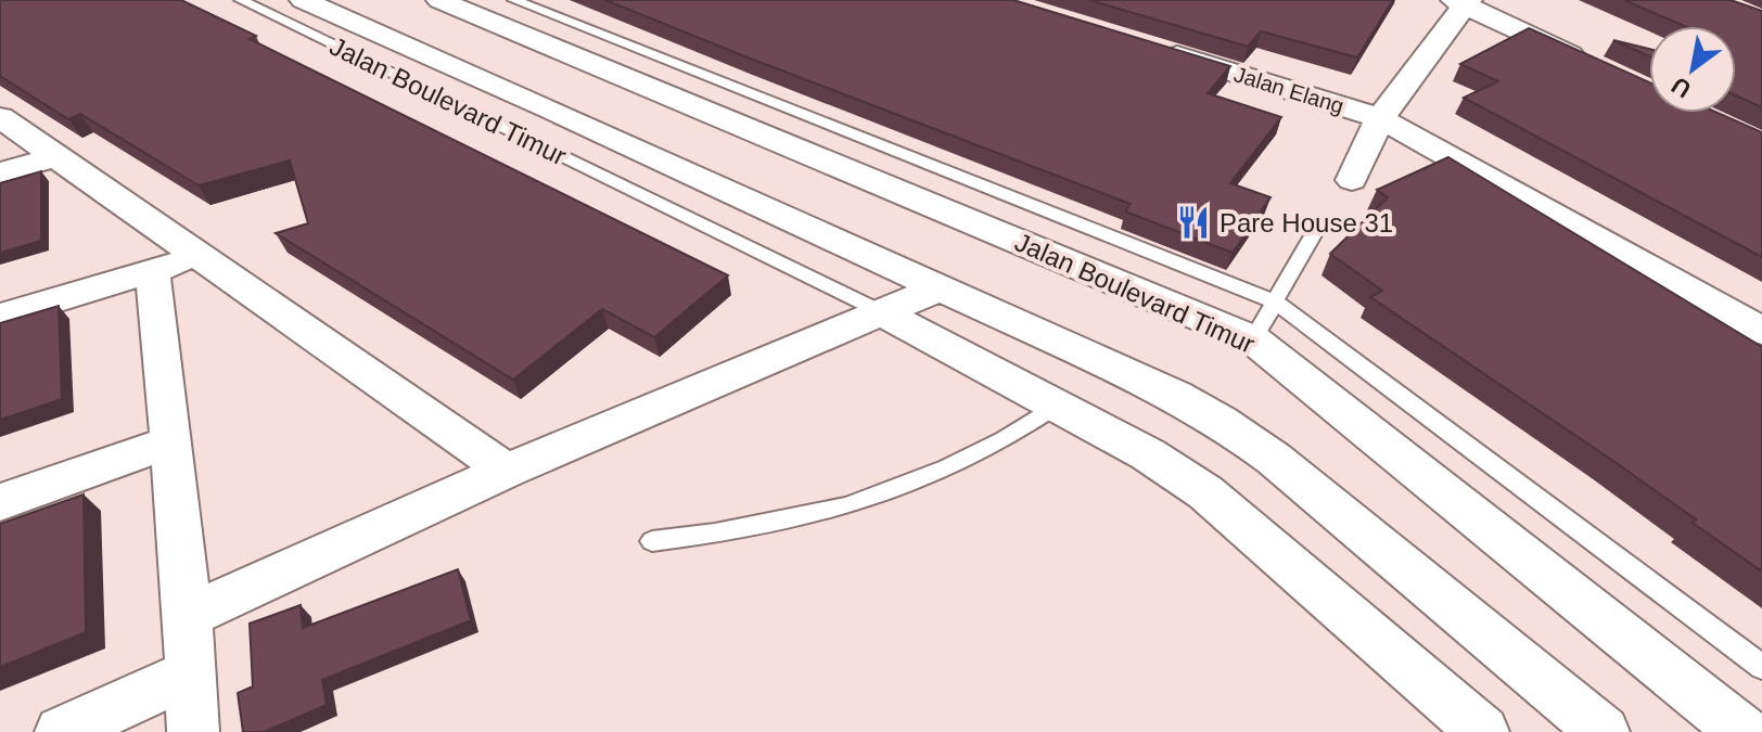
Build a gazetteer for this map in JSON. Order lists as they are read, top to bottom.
{
  "streets": {
    "street": ["Jalan Elang", "Jalan Boulevard Timur"]
  },
  "places": {
    "restaurant": ["Pare House 31"]
  },
  "north": "bottom left"
}
